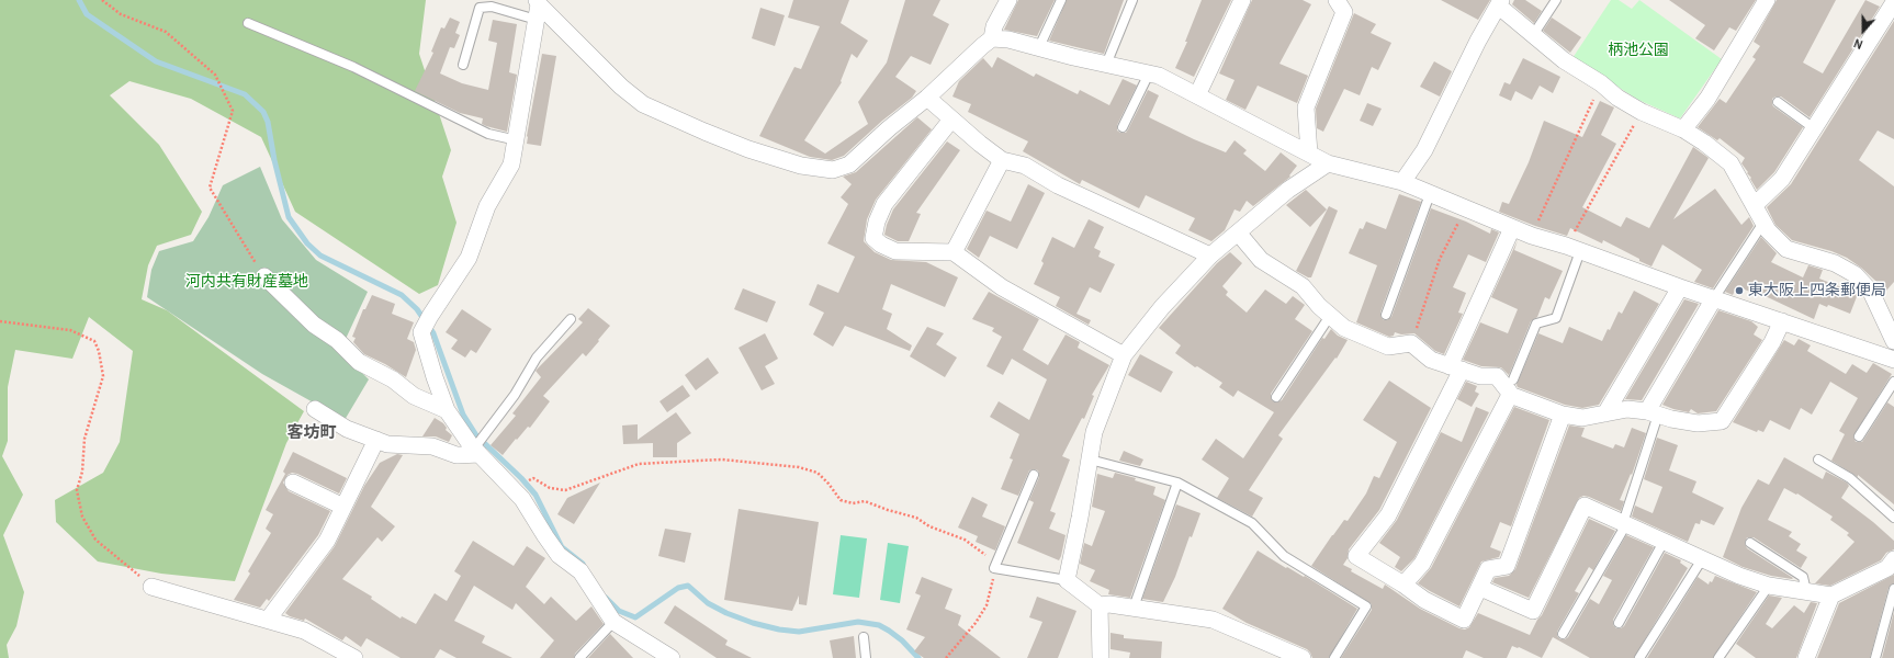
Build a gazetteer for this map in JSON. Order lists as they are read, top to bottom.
{
  "districts": ["客坊町"],
  "parks": ["柄池公園", "河内共有財産墓地"],
  "places": ["東大阪上四条郵便局"],
  "north": "bottom"
}
